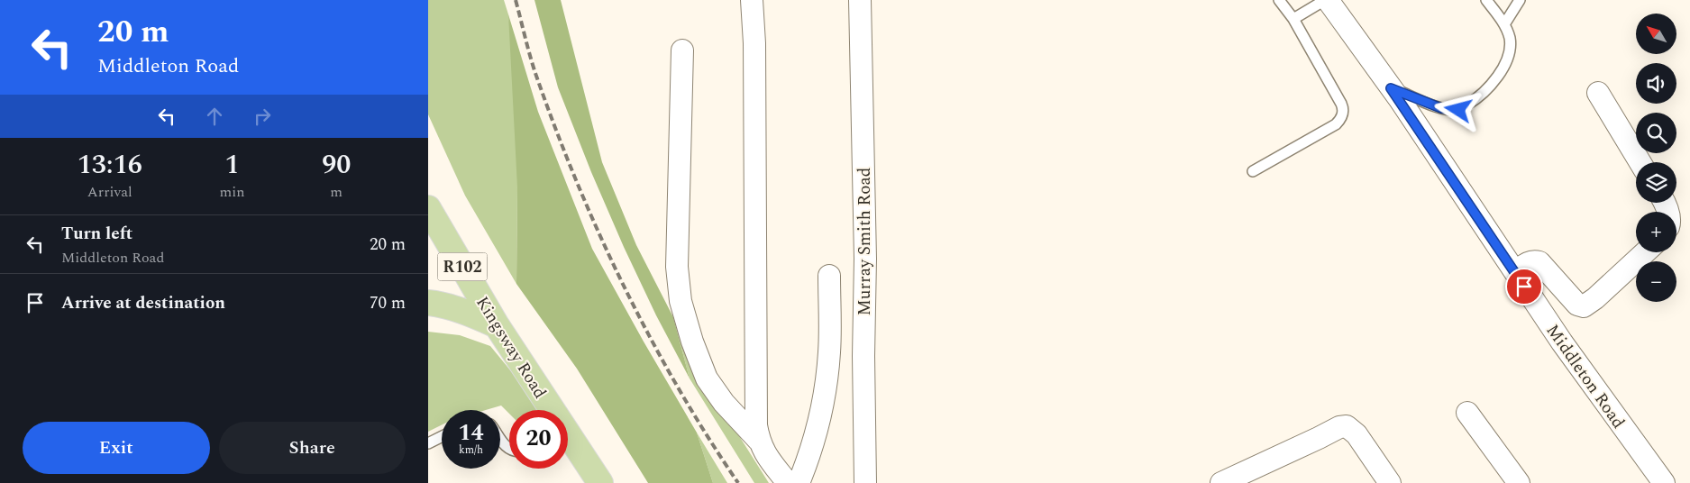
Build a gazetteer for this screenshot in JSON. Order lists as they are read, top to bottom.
{
  "streets": {
    "main road": ["R102", "Kingsway Road"],
    "street": ["Murray Smith Road", "Middleton Road"]
  },
  "north": "top left",
  "page": {
    "turn": ["20 m", "Middleton Road"],
    "map_buttons": ["+", "−"],
    "eta": [
      "13:16",
      "Arrival",
      "1",
      "min",
      "90",
      "m"
    ],
    "list": [
      {
        "name": "Turn left",
        "note": "Middleton Road",
        "value": "20 m"
      },
      {
        "name": "Arrive at destination",
        "value": "70 m"
      }
    ],
    "speed": "14 km/h",
    "limit": "20",
    "buttons": ["Exit", "Share"]
  }
}
